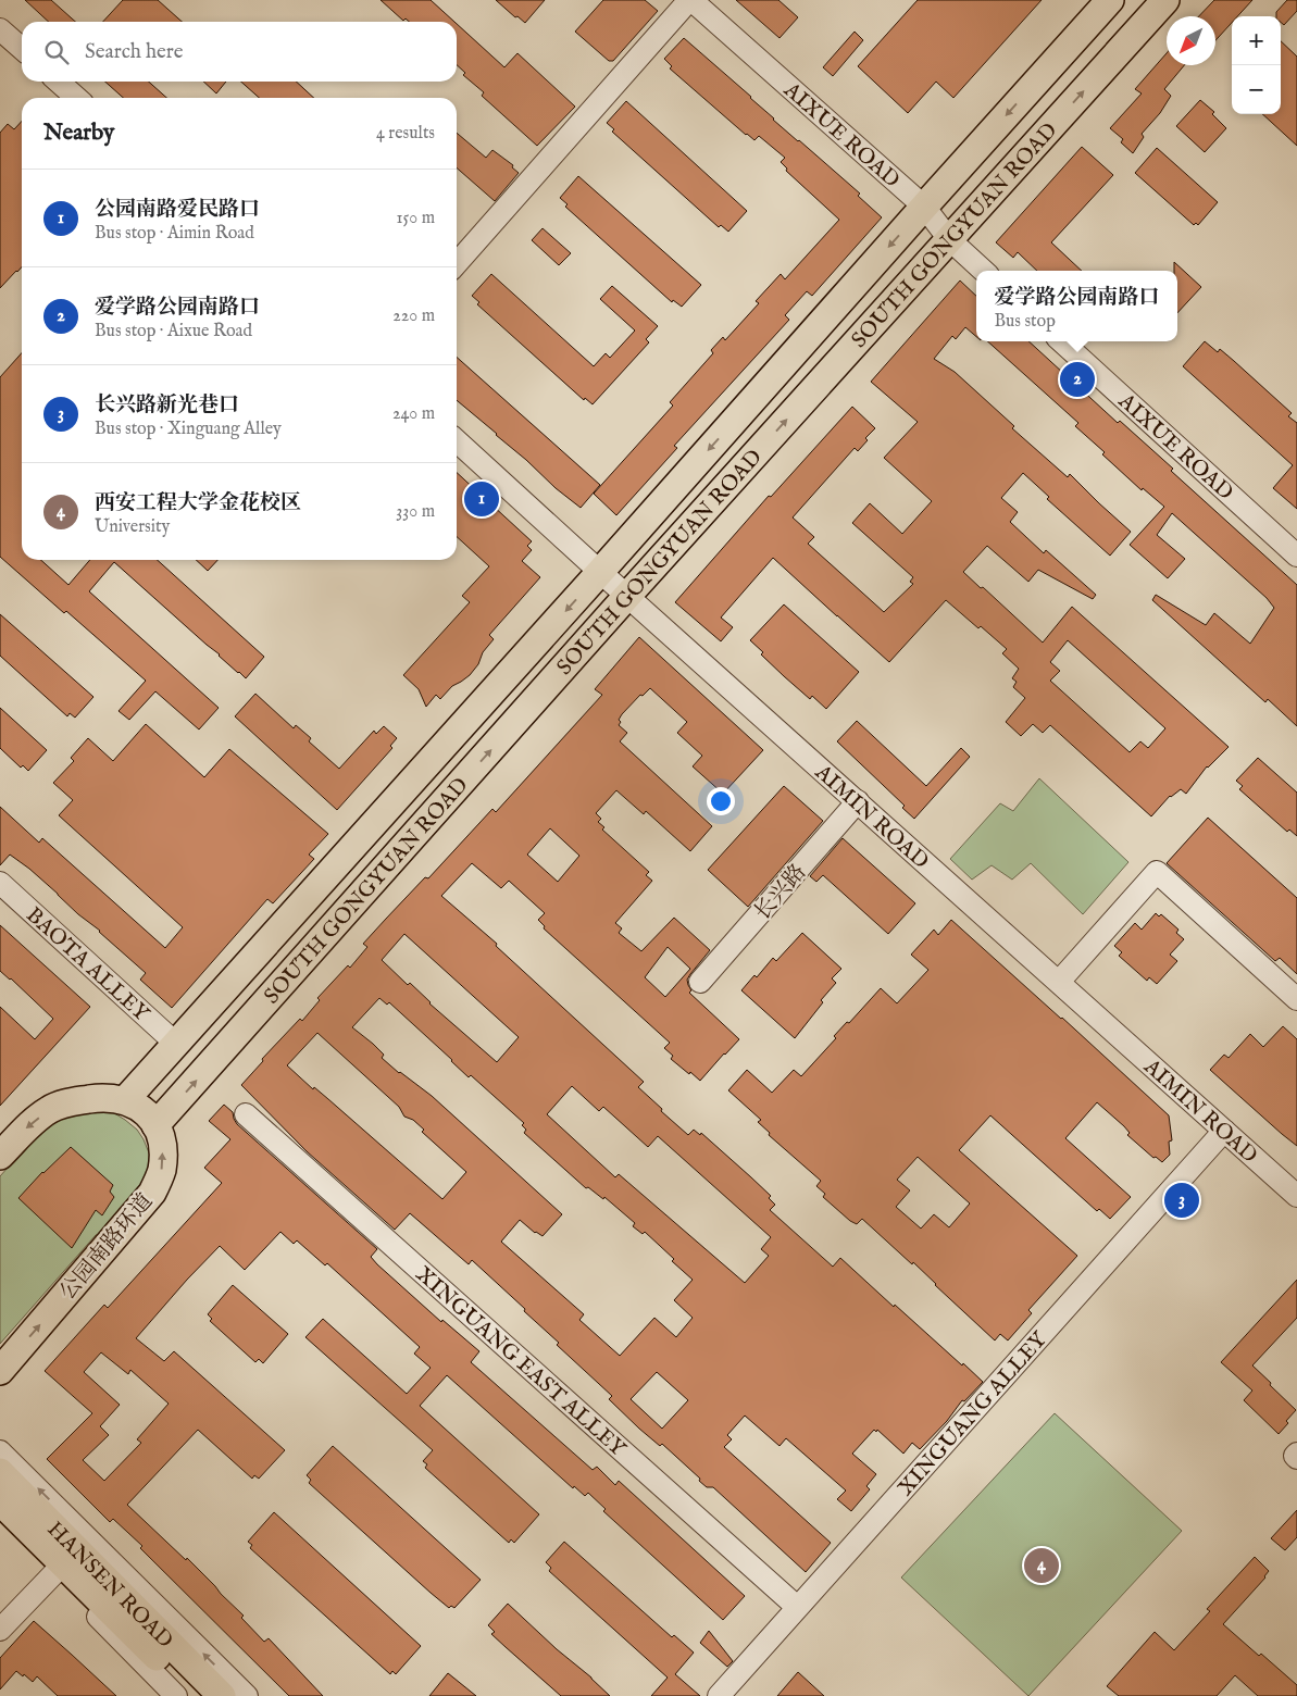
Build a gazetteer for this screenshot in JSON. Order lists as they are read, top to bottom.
{
  "streets": {
    "main road": ["SOUTH GONGYUAN ROAD", "公园南路环道", "HANSEN ROAD"],
    "street": [
      "AIXUE ROAD",
      "AIMIN ROAD",
      "长兴路",
      "BAOTA ALLEY",
      "XINGUANG EAST ALLEY",
      "XINGUANG ALLEY"
    ]
  },
  "crossings": [
    ["AIXUE ROAD", "SOUTH GONGYUAN ROAD"],
    ["SOUTH GONGYUAN ROAD", "AIMIN ROAD"],
    ["SOUTH GONGYUAN ROAD", "BAOTA ALLEY"],
    ["SOUTH GONGYUAN ROAD", "公园南路环道"],
    ["AIMIN ROAD", "长兴路"],
    ["AIMIN ROAD", "XINGUANG ALLEY"],
    ["XINGUANG EAST ALLEY", "XINGUANG ALLEY"]
  ],
  "one_way": ["公园南路环道"],
  "north": "bottom left",
  "page": {
    "map_buttons": ["+", "−"],
    "search": "Search here",
    "heading": ["Nearby", "4 results"],
    "list": [
      {
        "mark": "1",
        "name": "公园南路爱民路口",
        "note": "Bus stop · Aimin Road",
        "value": "150 m"
      },
      {
        "mark": "2",
        "name": "爱学路公园南路口",
        "note": "Bus stop · Aixue Road",
        "value": "220 m"
      },
      {
        "mark": "3",
        "name": "长兴路新光巷口",
        "note": "Bus stop · Xinguang Alley",
        "value": "240 m"
      },
      {
        "mark": "4",
        "name": "西安工程大学金花校区",
        "note": "University",
        "value": "330 m"
      }
    ],
    "popup": ["爱学路公园南路口", "Bus stop"],
    "pins": [
      "2",
      "1",
      "3",
      "4"
    ]
  }
}
